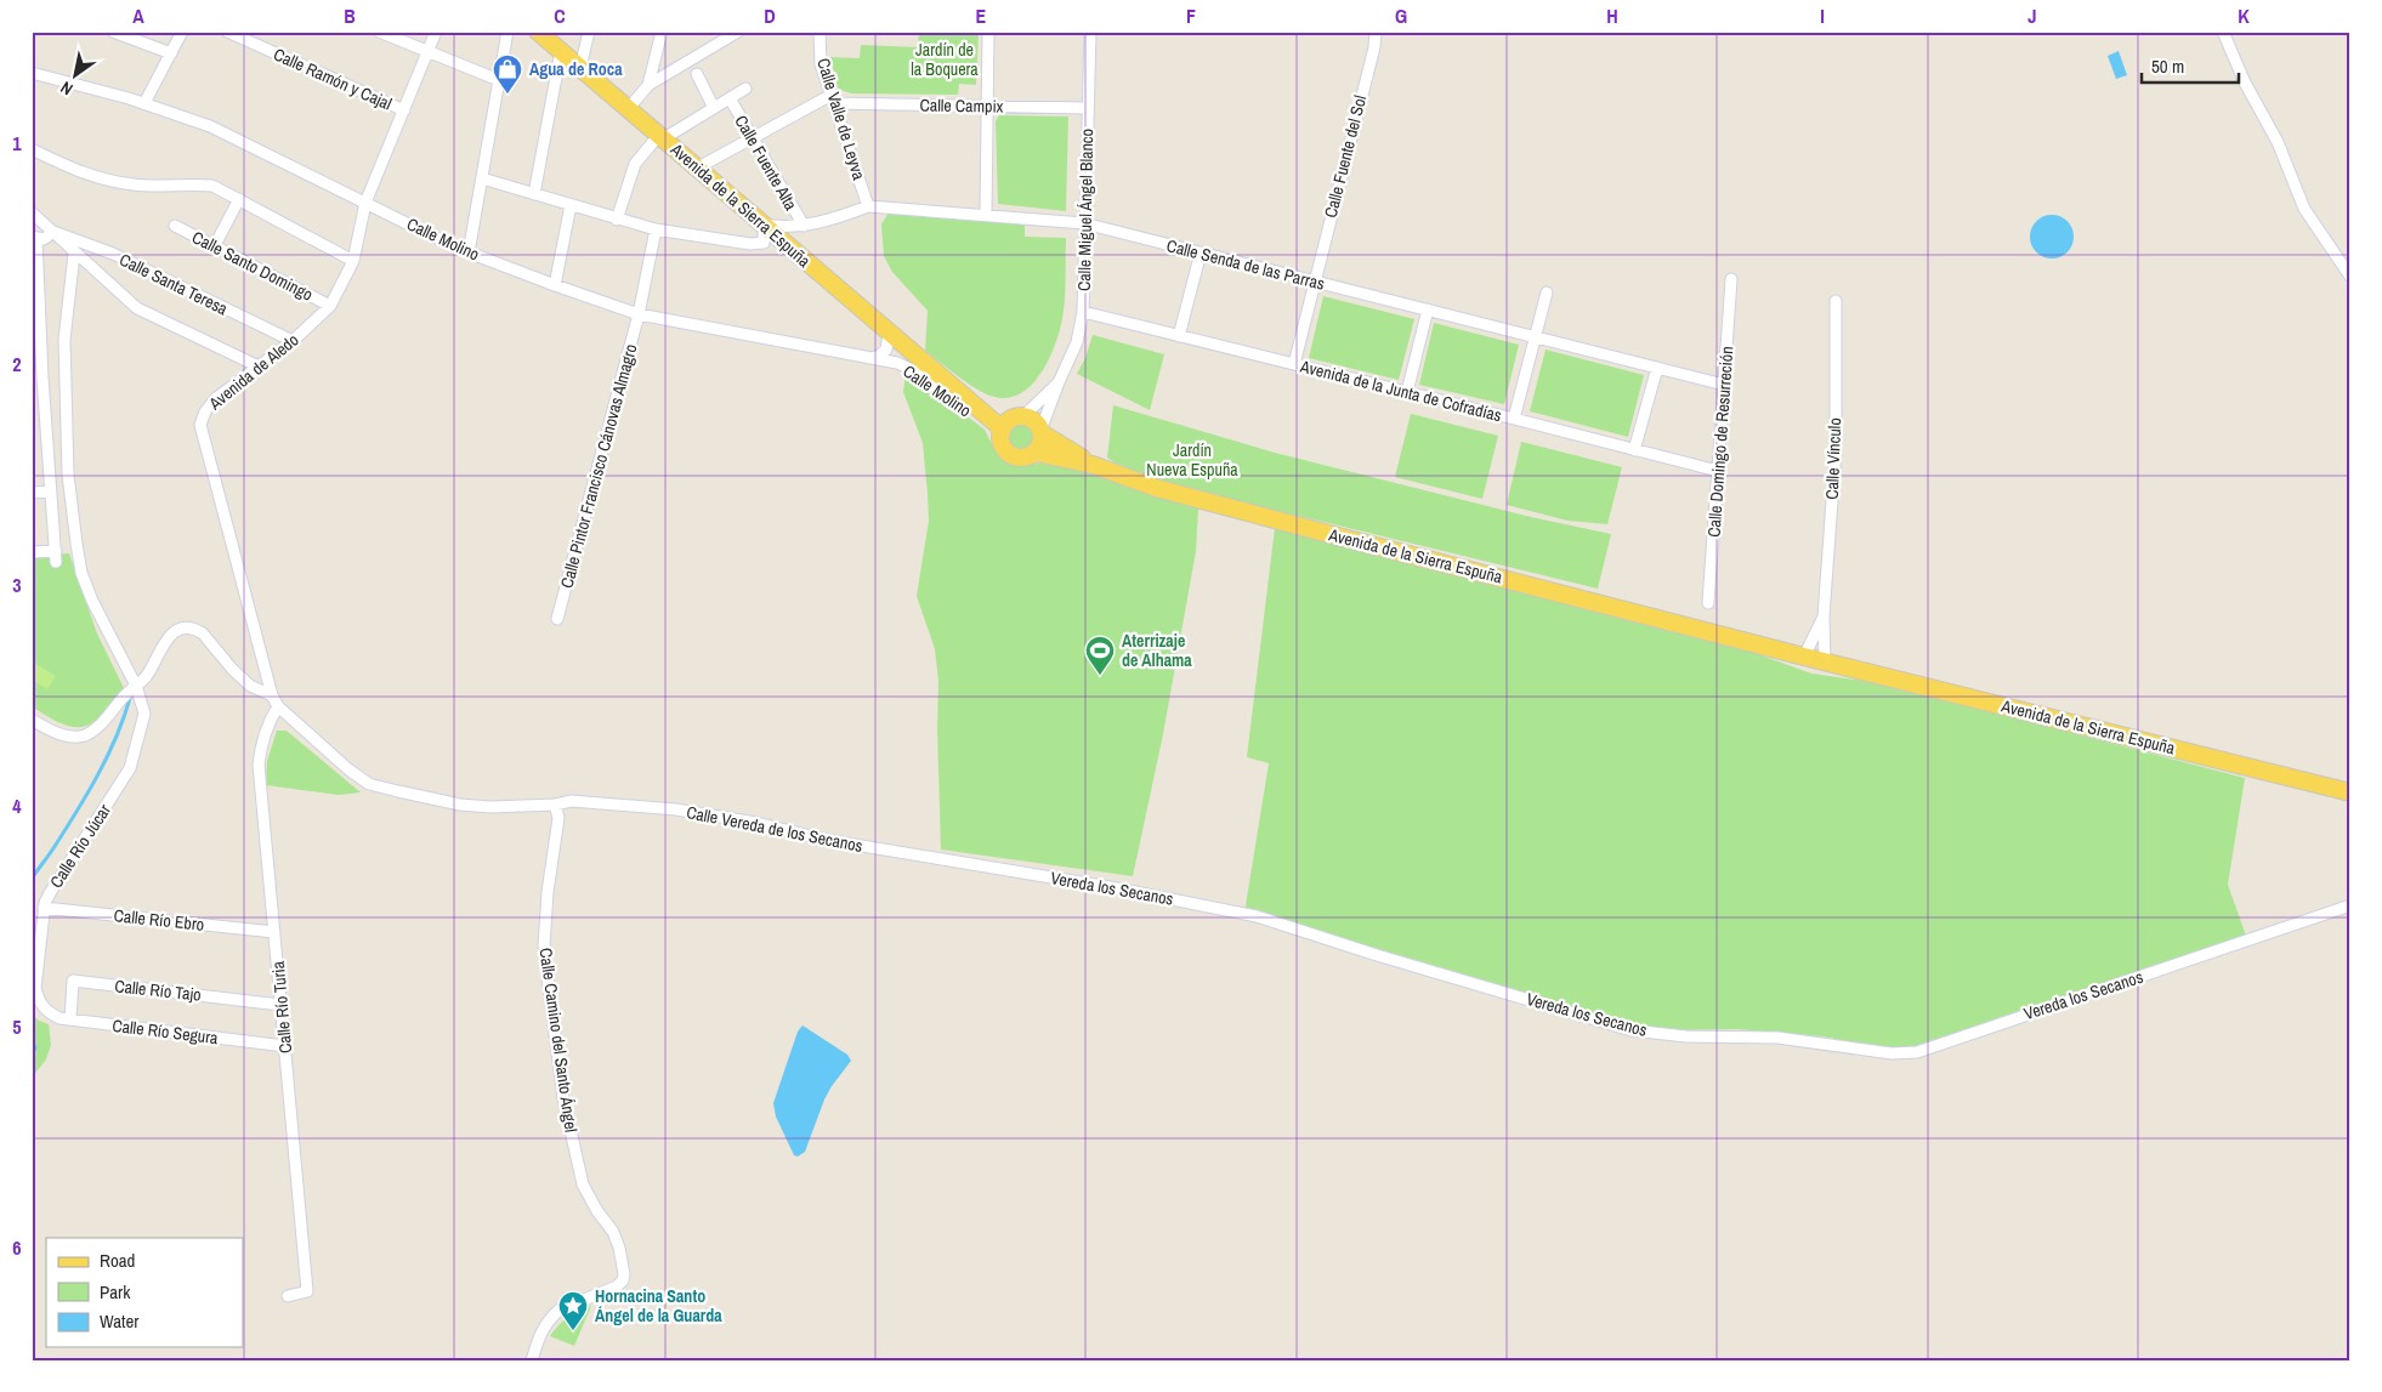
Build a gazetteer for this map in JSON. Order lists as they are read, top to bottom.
{
  "streets": {
    "main road": ["Avenida de la Sierra Espuña"],
    "street": [
      "Calle Ramón y Cajal",
      "Calle Campix",
      "Calle Valle de Leyva",
      "Calle Fuente del Sol",
      "Calle Fuente Alta",
      "Calle Miguel Ángel Blanco",
      "Calle Molino",
      "Calle Senda de las Parras",
      "Calle Santo Domingo",
      "Calle Santa Teresa",
      "Avenida de Aledo",
      "Avenida de la Junta de Cofradías",
      "Calle Domingo de Resurreción",
      "Calle Vínculo",
      "Calle Pintor Francisco Cánovas Almagro",
      "Calle Vereda de los Secanos",
      "Calle Río Júcar",
      "Vereda los Secanos",
      "Calle Río Ebro",
      "Calle Río Tajo",
      "Calle Río Turia",
      "Calle Río Segura",
      "Calle Camino del Santo Ángel"
    ]
  },
  "crossings": [
    ["Calle Ramón y Cajal", "Avenida de Aledo"],
    ["Calle Campix", "Calle Valle de Leyva"],
    ["Calle Campix", "Calle Fuente Alta"],
    ["Calle Campix", "Avenida de la Sierra Espuña"],
    ["Calle Campix", "Calle Miguel Ángel Blanco"],
    ["Calle Valle de Leyva", "Calle Senda de las Parras"],
    ["Calle Fuente del Sol", "Calle Senda de las Parras"],
    ["Calle Fuente del Sol", "Avenida de la Junta de Cofradías"],
    ["Calle Fuente Alta", "Calle Senda de las Parras"],
    ["Avenida de la Sierra Espuña", "Calle Miguel Ángel Blanco"],
    ["Avenida de la Sierra Espuña", "Calle Molino"],
    ["Avenida de la Sierra Espuña", "Calle Senda de las Parras"],
    ["Avenida de la Sierra Espuña", "Calle Vínculo"],
    ["Calle Miguel Ángel Blanco", "Calle Molino"],
    ["Calle Miguel Ángel Blanco", "Calle Senda de las Parras"],
    ["Calle Miguel Ángel Blanco", "Avenida de la Junta de Cofradías"],
    ["Calle Molino", "Avenida de Aledo"],
    ["Calle Molino", "Calle Pintor Francisco Cánovas Almagro"],
    ["Calle Senda de las Parras", "Calle Domingo de Resurreción"],
    ["Calle Santo Domingo", "Avenida de Aledo"],
    ["Calle Santa Teresa", "Avenida de Aledo"],
    ["Avenida de Aledo", "Calle Vereda de los Secanos"],
    ["Avenida de la Junta de Cofradías", "Calle Domingo de Resurreción"],
    ["Calle Vereda de los Secanos", "Vereda los Secanos"],
    ["Calle Vereda de los Secanos", "Calle Río Turia"],
    ["Calle Vereda de los Secanos", "Calle Camino del Santo Ángel"],
    ["Calle Río Júcar", "Calle Río Ebro"],
    ["Calle Río Júcar", "Calle Río Segura"],
    ["Calle Río Ebro", "Calle Río Turia"],
    ["Calle Río Tajo", "Calle Río Turia"],
    ["Calle Río Tajo", "Calle Río Segura"],
    ["Calle Río Turia", "Calle Río Segura"]
  ],
  "parks": ["Jardín de la Boquera", "Jardín Nueva Espuña"],
  "places": {
    "shop": ["Agua de Roca"],
    "sports": ["Aterrizaje de Alhama"],
    "place": ["Hornacina Santo Ángel de la Guarda"]
  },
  "legend": ["Road", "Park", "Water"],
  "scale_bar": "50 m",
  "north": "bottom left",
  "grid": {
    "columns": [
      "A",
      "B",
      "C",
      "D",
      "E",
      "F",
      "G",
      "H",
      "I",
      "J",
      "K"
    ],
    "rows": [
      "1",
      "2",
      "3",
      "4",
      "5",
      "6"
    ]
  }
}
